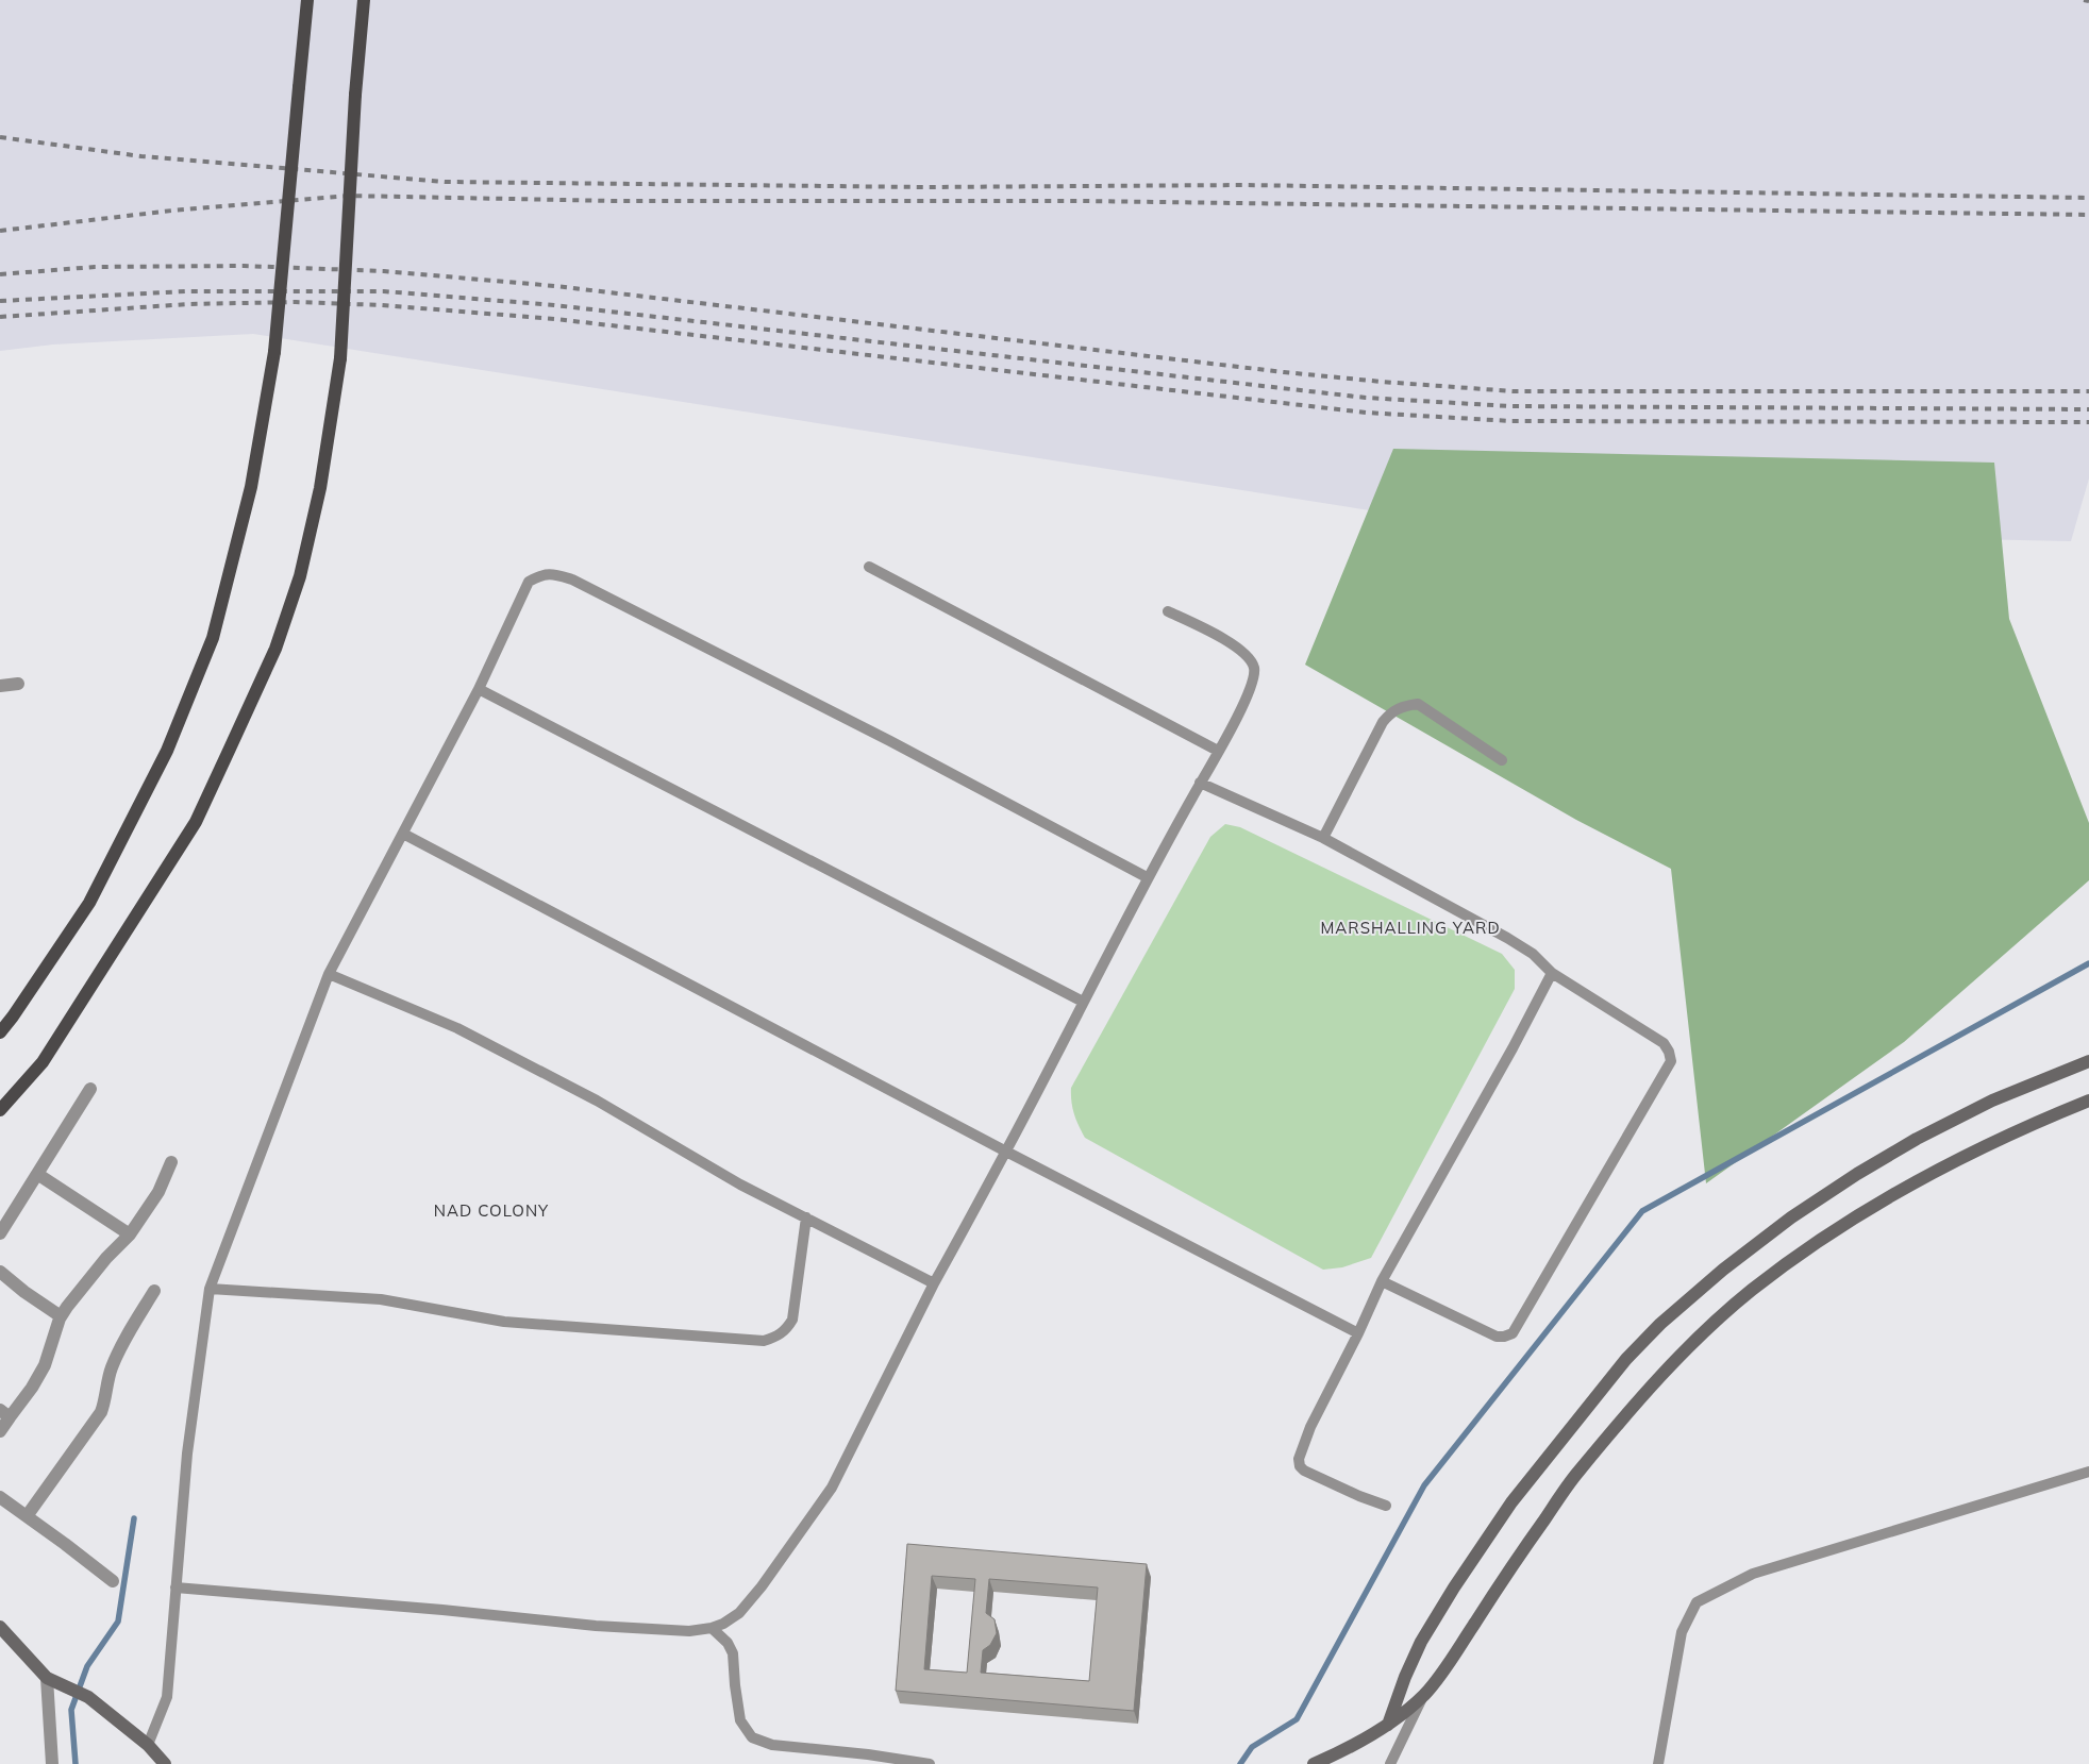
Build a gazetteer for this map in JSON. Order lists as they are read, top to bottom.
{
  "districts": ["MARSHALLING YARD", "NAD COLONY"]
}
